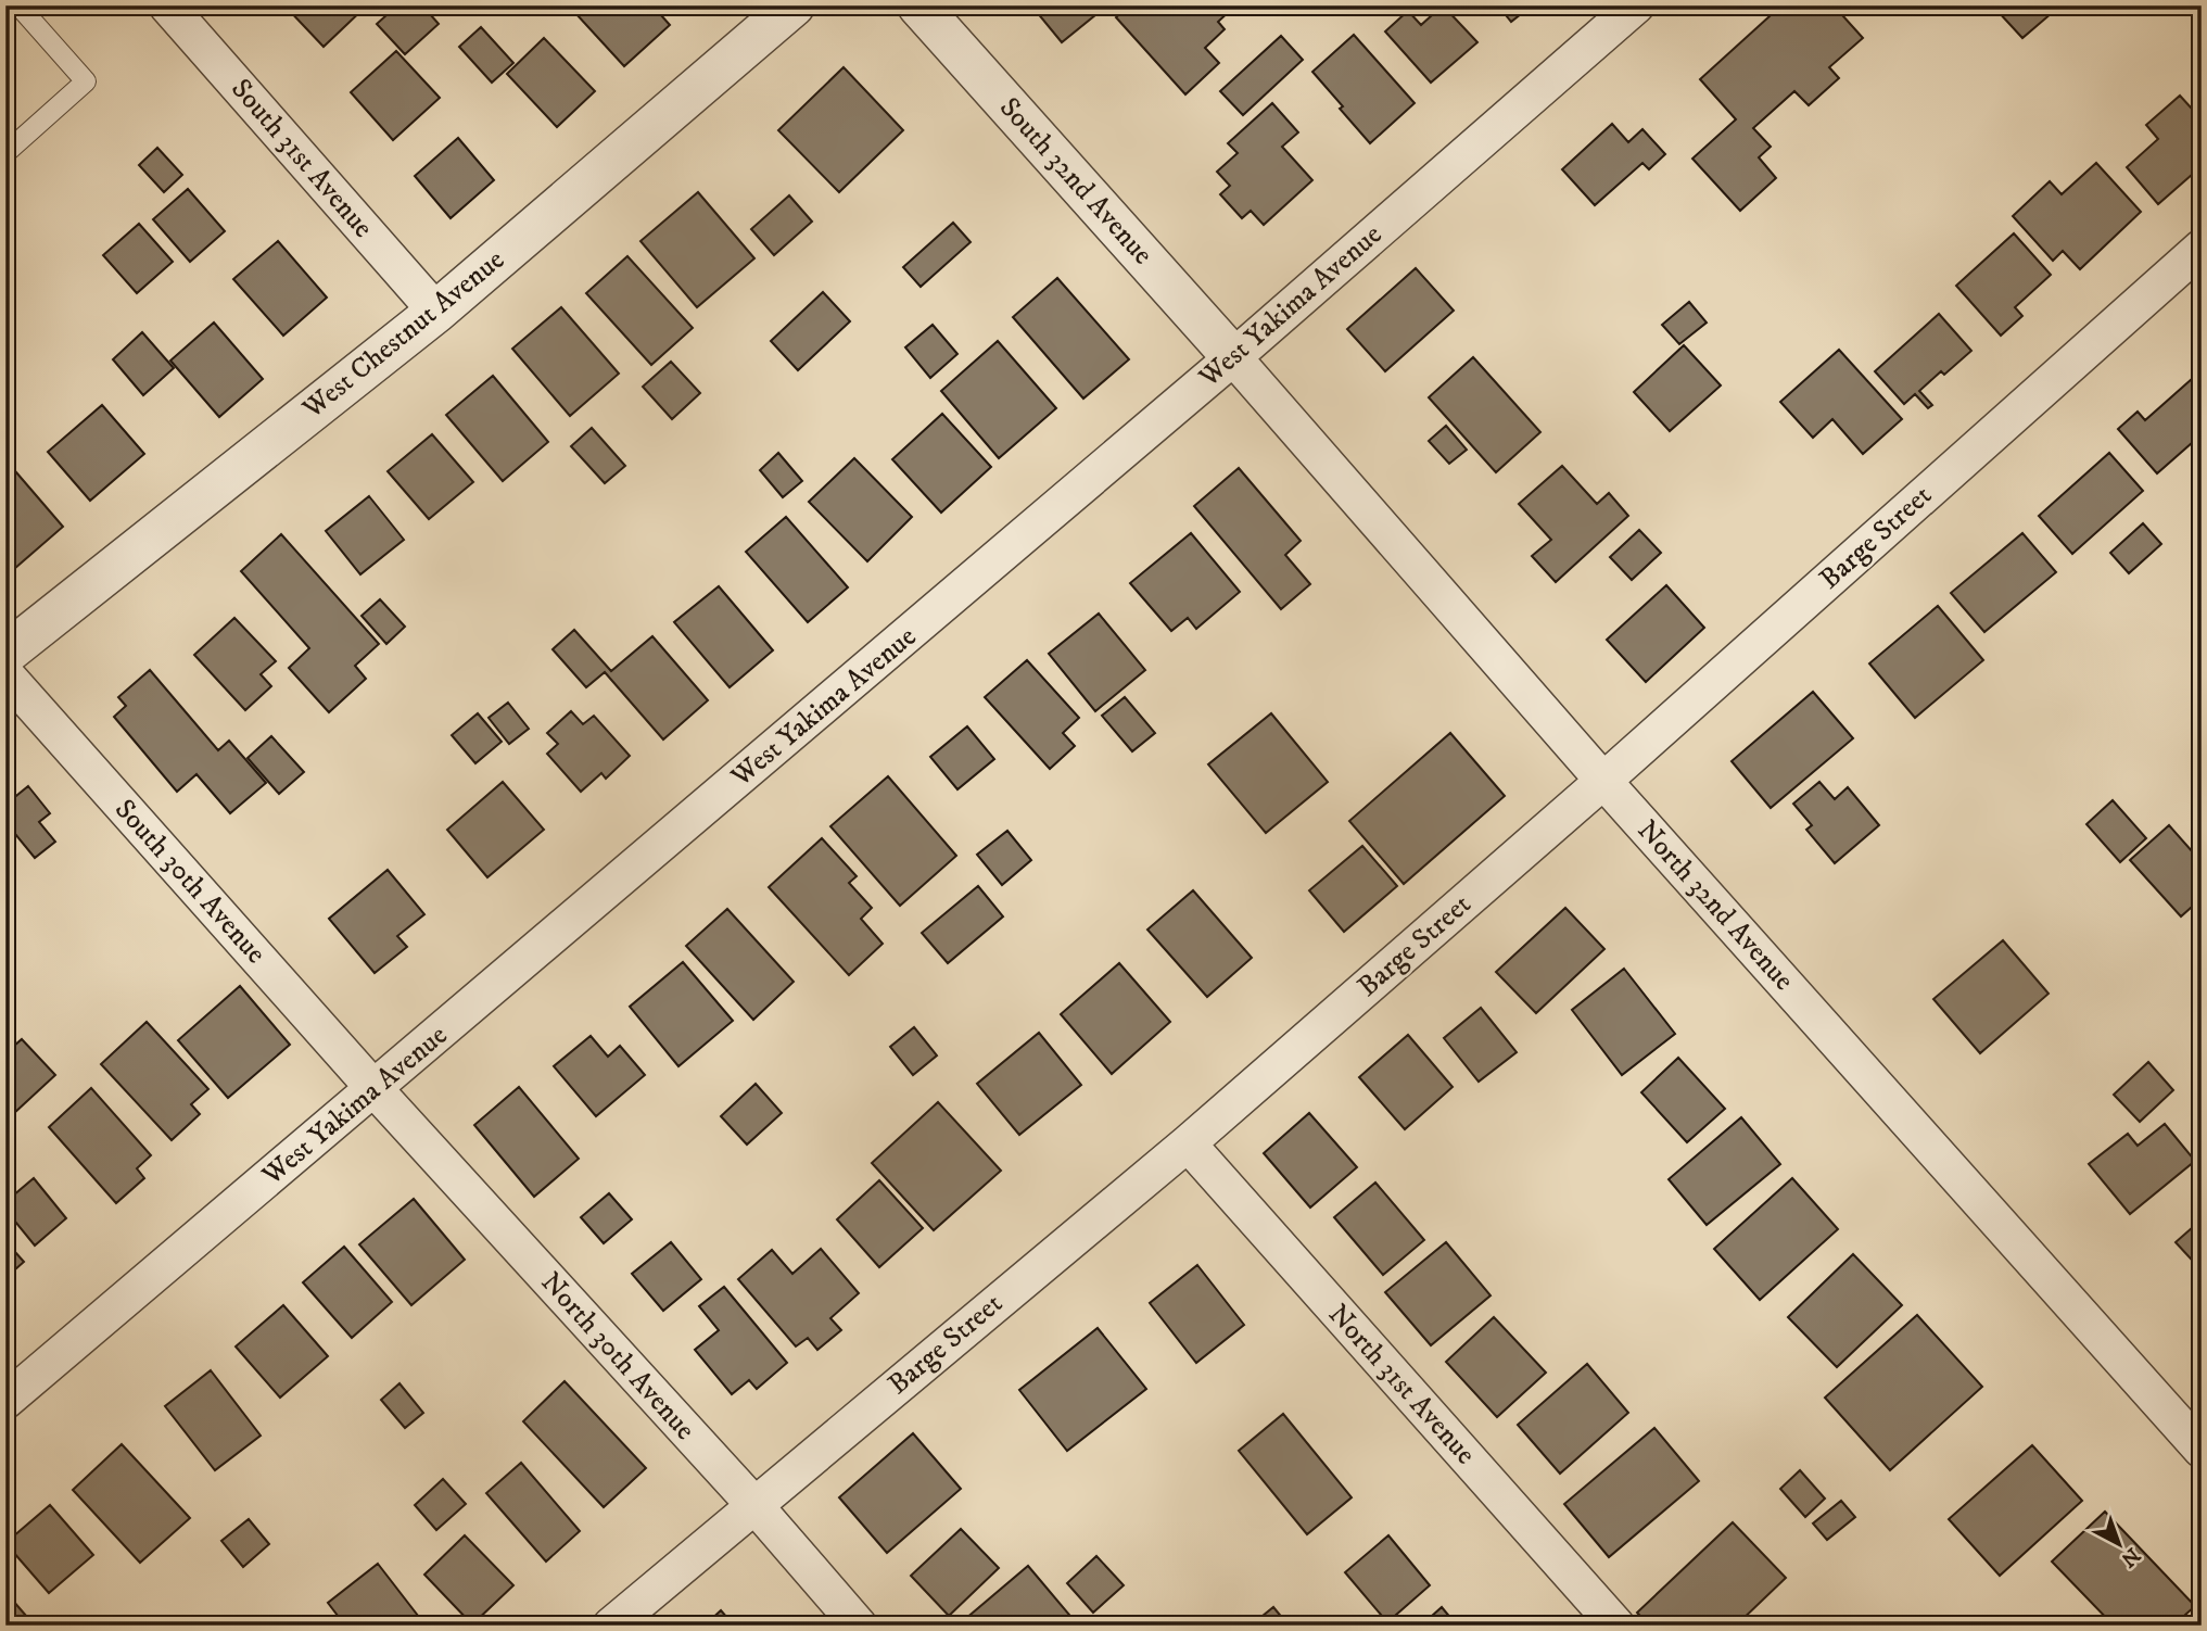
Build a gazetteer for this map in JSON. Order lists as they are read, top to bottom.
{
  "streets": {
    "street": [
      "South 31st Avenue",
      "South 32nd Avenue",
      "West Yakima Avenue",
      "West Chestnut Avenue",
      "Barge Street",
      "South 30th Avenue",
      "North 32nd Avenue",
      "North 30th Avenue",
      "North 31st Avenue"
    ]
  },
  "crossings": [
    ["South 31st Avenue", "West Chestnut Avenue"],
    ["South 32nd Avenue", "West Yakima Avenue"],
    ["South 32nd Avenue", "North 32nd Avenue"],
    ["West Yakima Avenue", "South 30th Avenue"],
    ["West Yakima Avenue", "North 32nd Avenue"],
    ["West Yakima Avenue", "North 30th Avenue"],
    ["Barge Street", "North 32nd Avenue"],
    ["Barge Street", "North 30th Avenue"],
    ["Barge Street", "North 31st Avenue"],
    ["South 30th Avenue", "North 30th Avenue"]
  ],
  "north": "bottom right"
}
